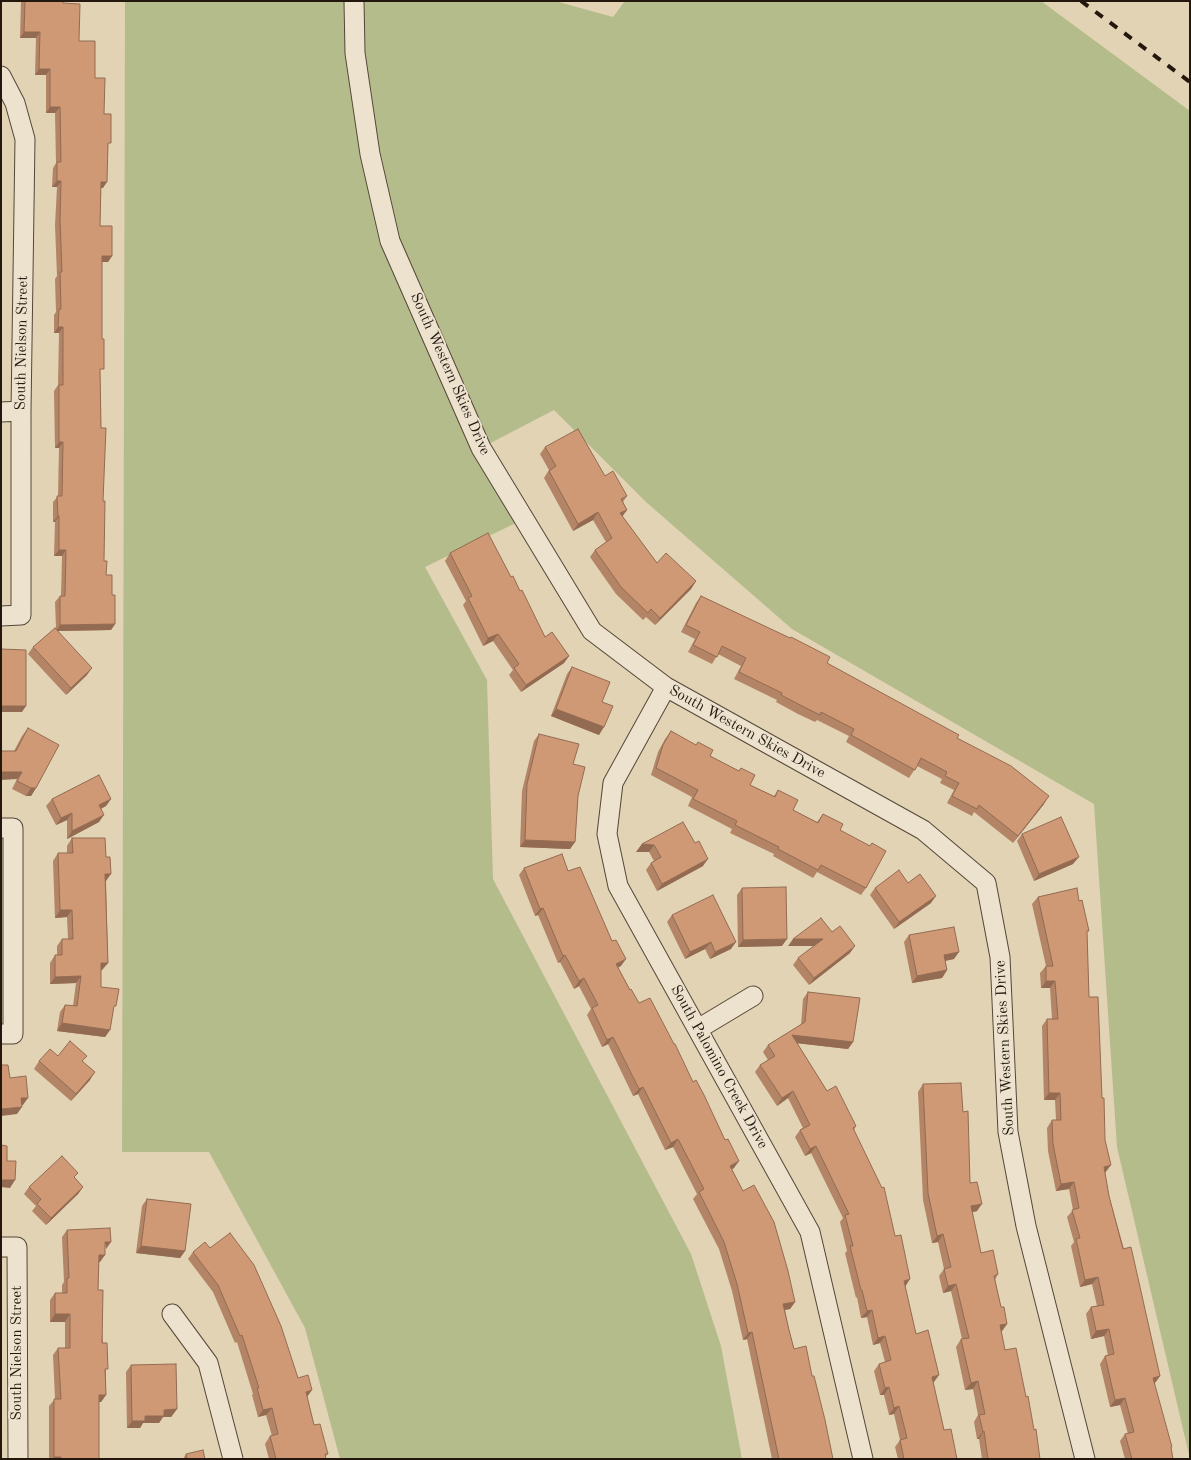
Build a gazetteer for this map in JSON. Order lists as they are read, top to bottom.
{
  "streets": {
    "street": ["South Nielson Street", "South Western Skies Drive", "South Palomino Creek Drive"]
  },
  "crossings": [
    ["South Western Skies Drive", "South Palomino Creek Drive"]
  ]
}
